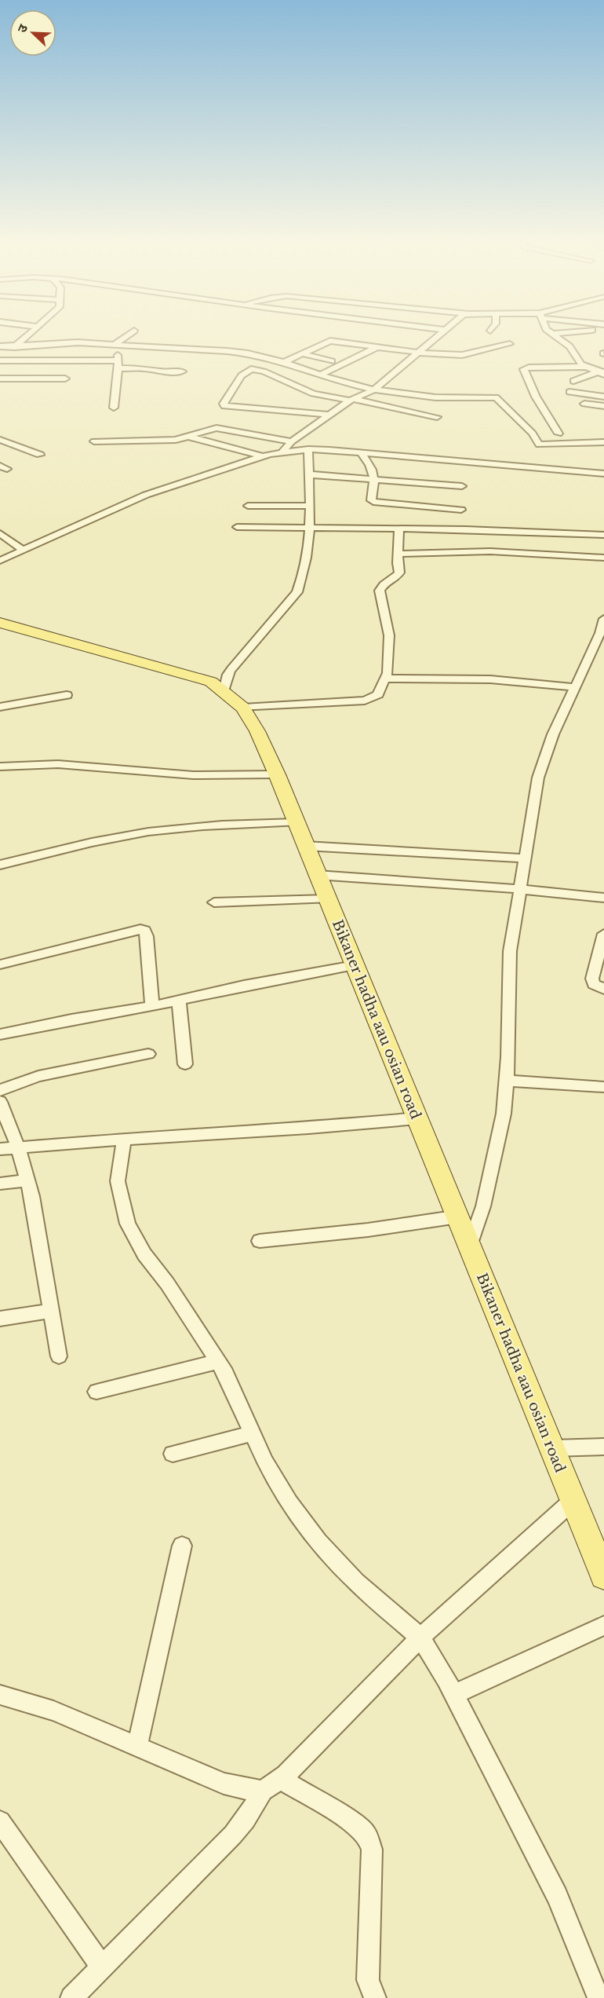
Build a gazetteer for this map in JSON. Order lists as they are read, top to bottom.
{
  "streets": {
    "main road": ["Bikaner hadha aau osian road"]
  },
  "north": "top left"
}
